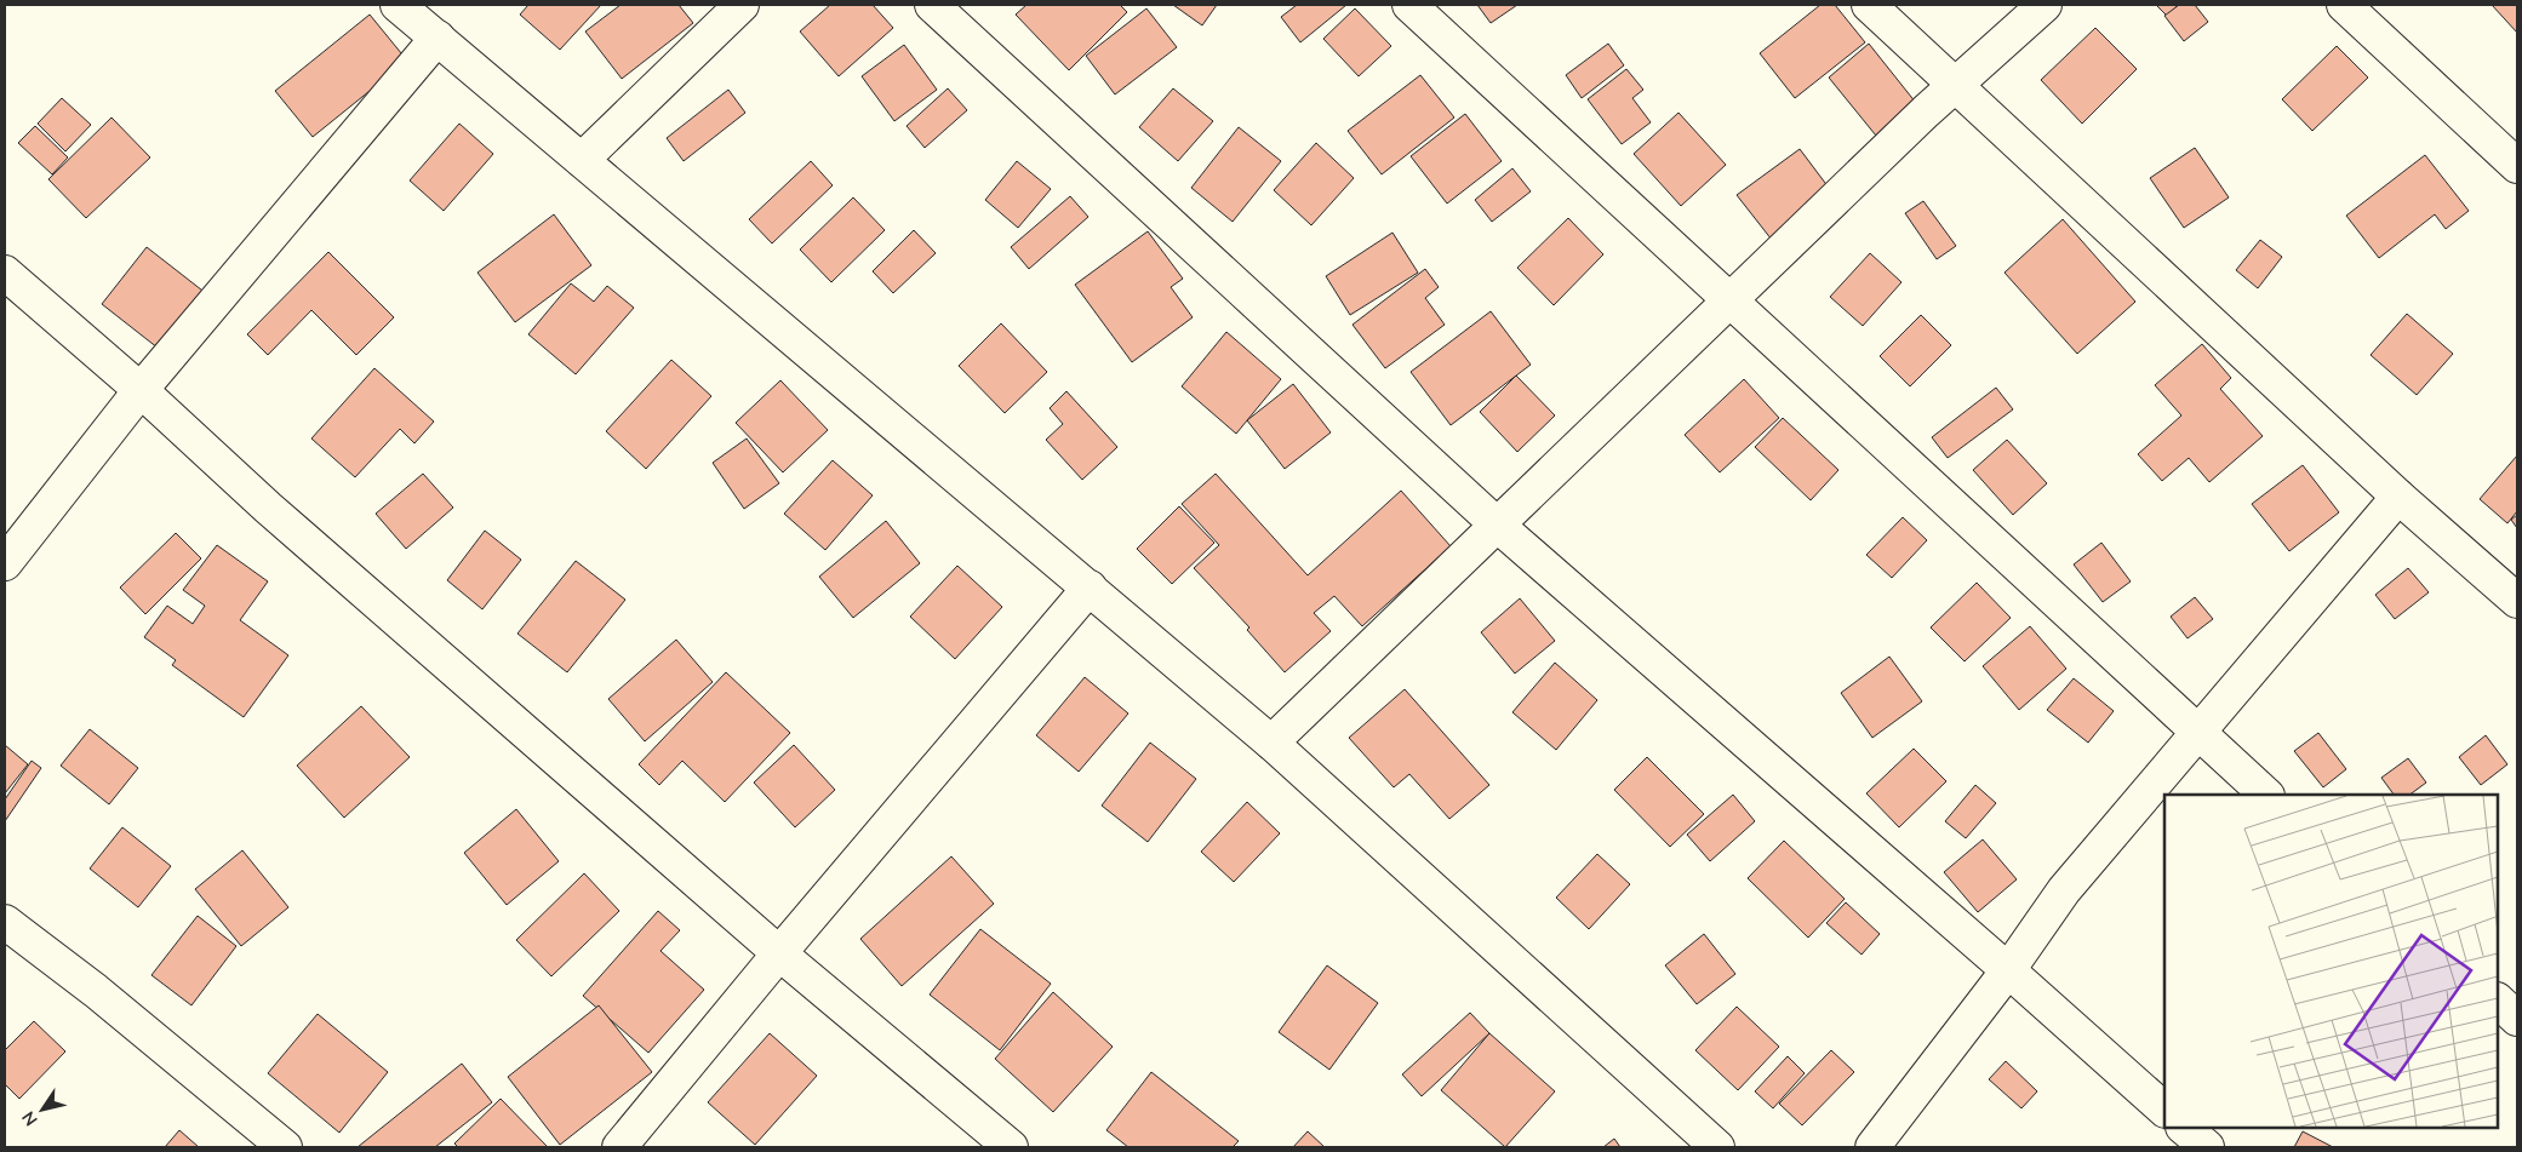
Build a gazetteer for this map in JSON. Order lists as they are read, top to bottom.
{
  "north": "bottom left"
}
